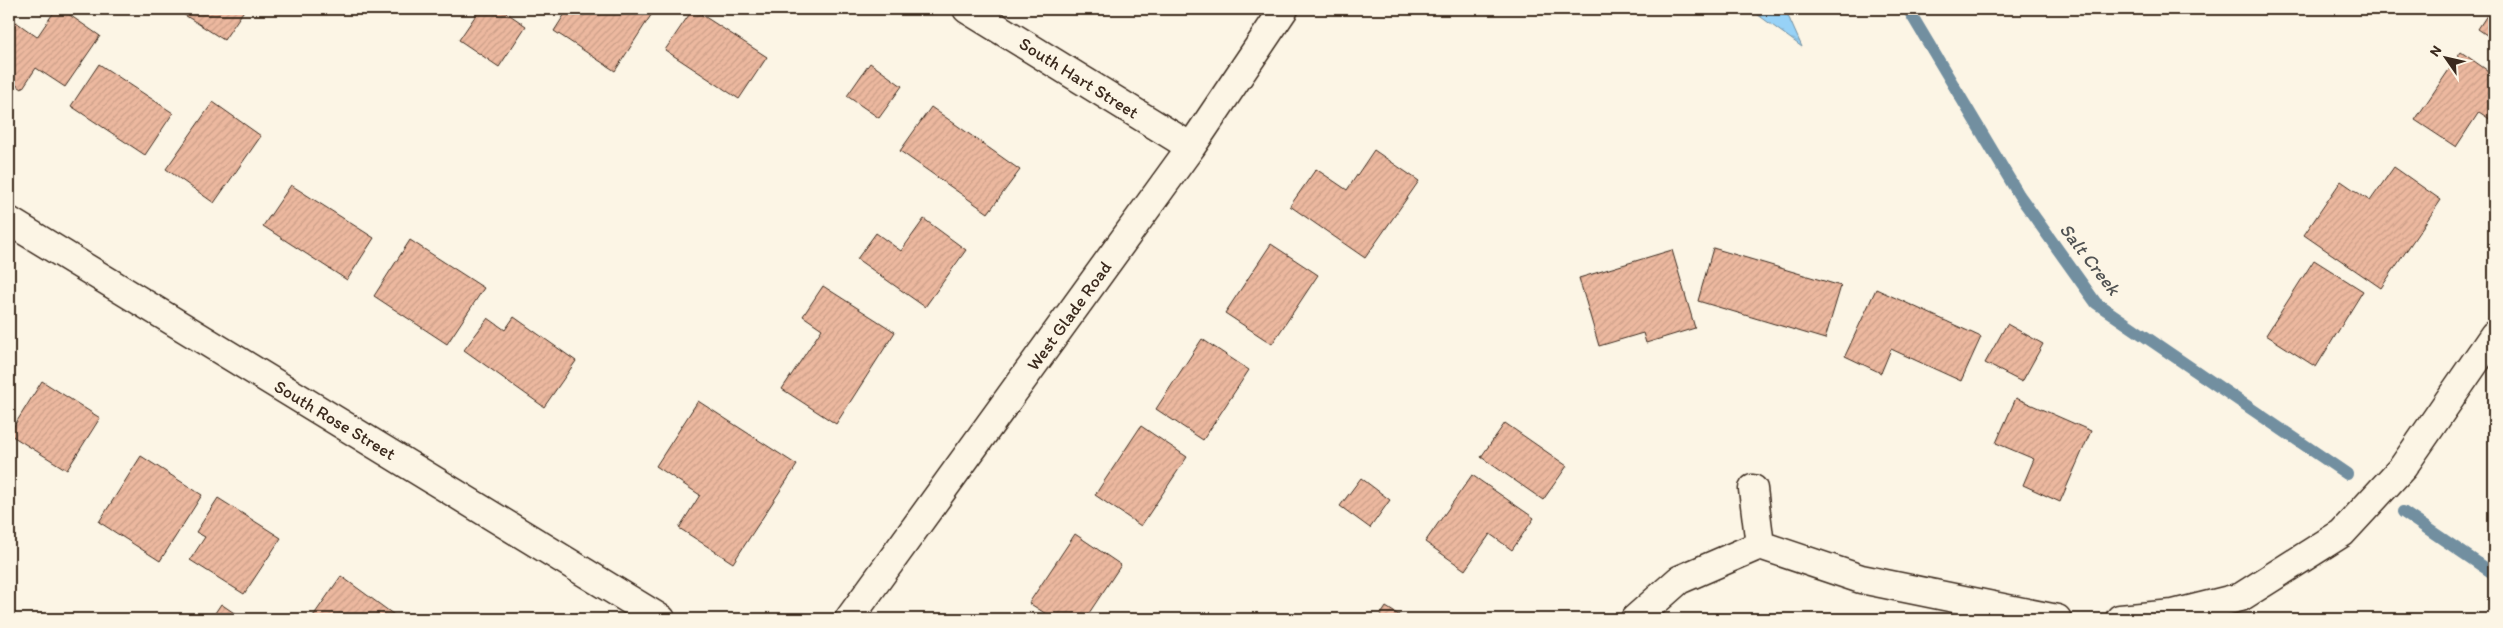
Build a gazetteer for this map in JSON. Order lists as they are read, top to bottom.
{
  "streets": {
    "street": ["South Hart Street", "West Glade Road", "South Rose Street"]
  },
  "crossings": [
    ["South Hart Street", "West Glade Road"]
  ],
  "water": ["Salt Creek"],
  "north": "top left"
}
